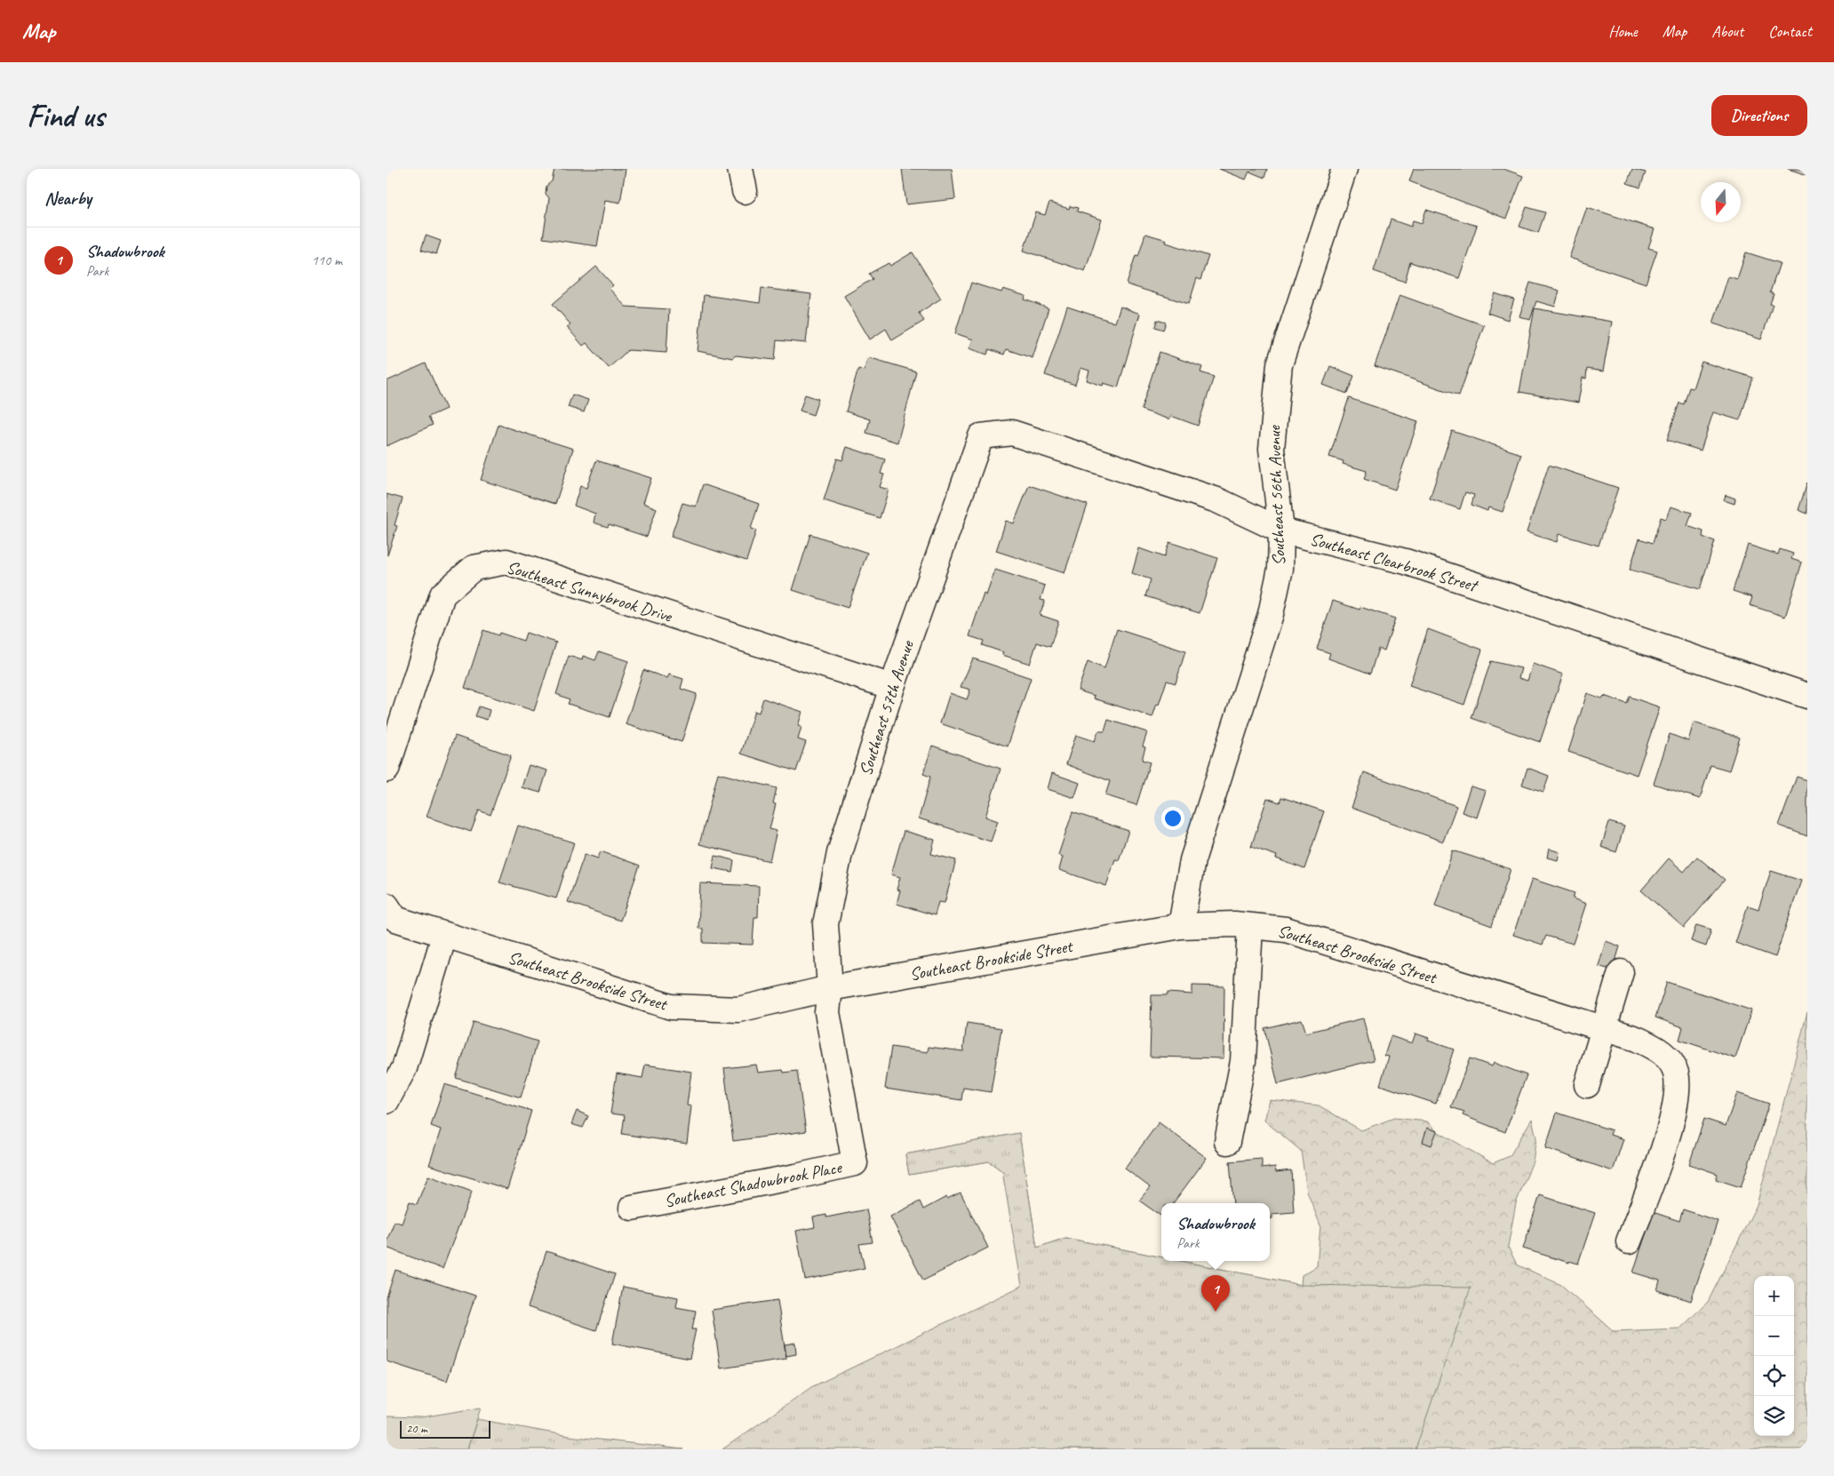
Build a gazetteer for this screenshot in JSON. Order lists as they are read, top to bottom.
{
  "streets": {
    "street": [
      "Southeast 56th Avenue",
      "Southeast Clearbrook Street",
      "Southeast Sunnybrook Drive",
      "Southeast 57th Avenue",
      "Southeast Brookside Street",
      "Southeast Shadowbrook Place"
    ]
  },
  "crossings": [
    ["Southeast 56th Avenue", "Southeast Clearbrook Street"],
    ["Southeast 56th Avenue", "Southeast Brookside Street"],
    ["Southeast Clearbrook Street", "Southeast 57th Avenue"],
    ["Southeast Sunnybrook Drive", "Southeast 57th Avenue"],
    ["Southeast 57th Avenue", "Southeast Brookside Street"],
    ["Southeast 57th Avenue", "Southeast Shadowbrook Place"],
    ["Southeast Brookside Street", "Southeast Shadowbrook Place"]
  ],
  "scale_bar": "20 m",
  "north": "bottom",
  "page": {
    "header": "Map",
    "nav": [
      "Home",
      "Map",
      "About",
      "Contact"
    ],
    "buttons": "Directions",
    "title": "Find us",
    "heading": "Nearby",
    "list": [
      {
        "mark": "1",
        "name": "Shadowbrook",
        "note": "Park",
        "value": "110 m"
      }
    ],
    "popup": ["Shadowbrook", "Park"],
    "pins": "1",
    "map_buttons": ["+", "−"],
    "scale": "20 m"
  }
}
